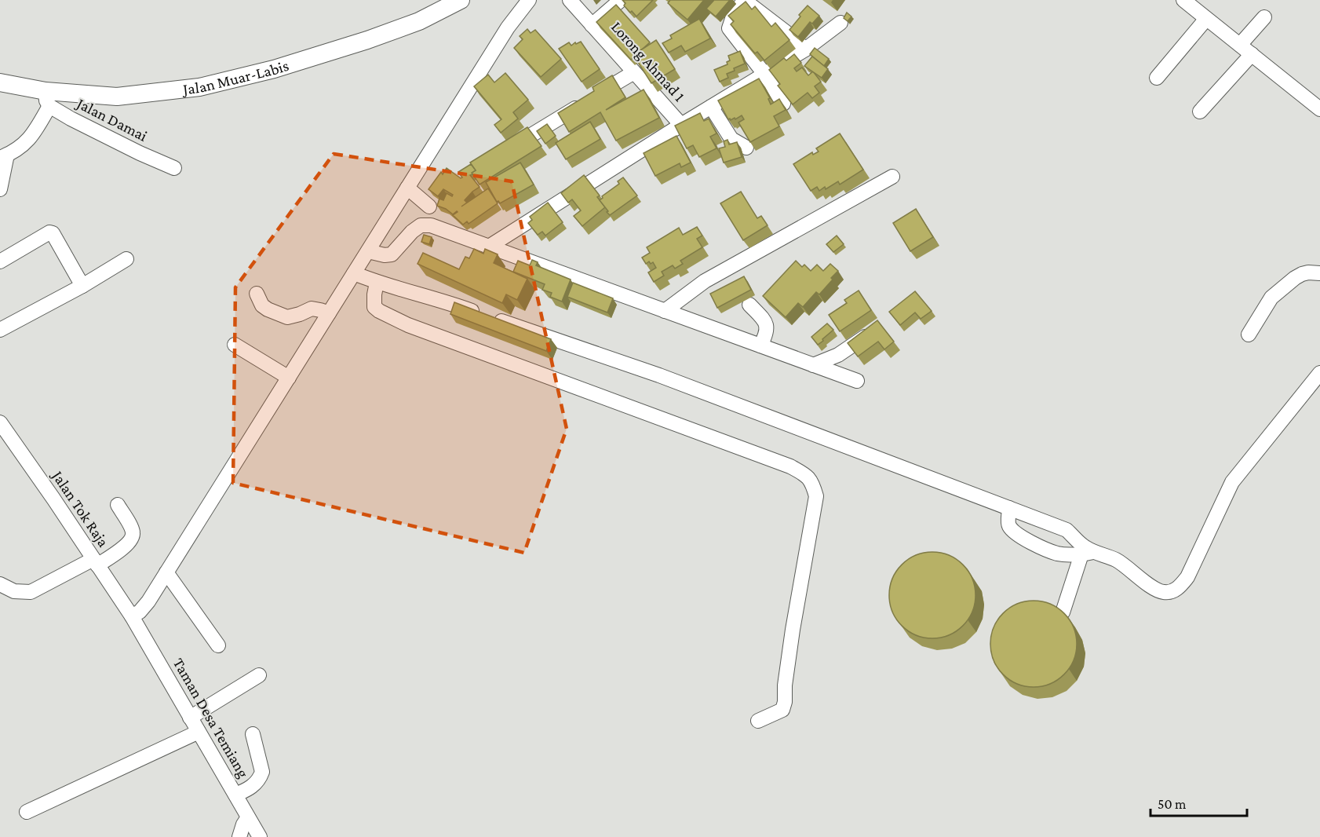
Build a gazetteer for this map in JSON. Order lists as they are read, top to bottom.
{
  "streets": {
    "main road": ["Jalan Muar-Labis"],
    "street": [
      "Lorong Ahmad 1",
      "Jalan Damai",
      "Jalan Tok Raja",
      "Taman Desa Temiang"
    ]
  },
  "crossings": [
    ["Jalan Muar-Labis", "Jalan Damai"],
    ["Jalan Tok Raja", "Taman Desa Temiang"]
  ],
  "scale_bar": "50 m"
}
